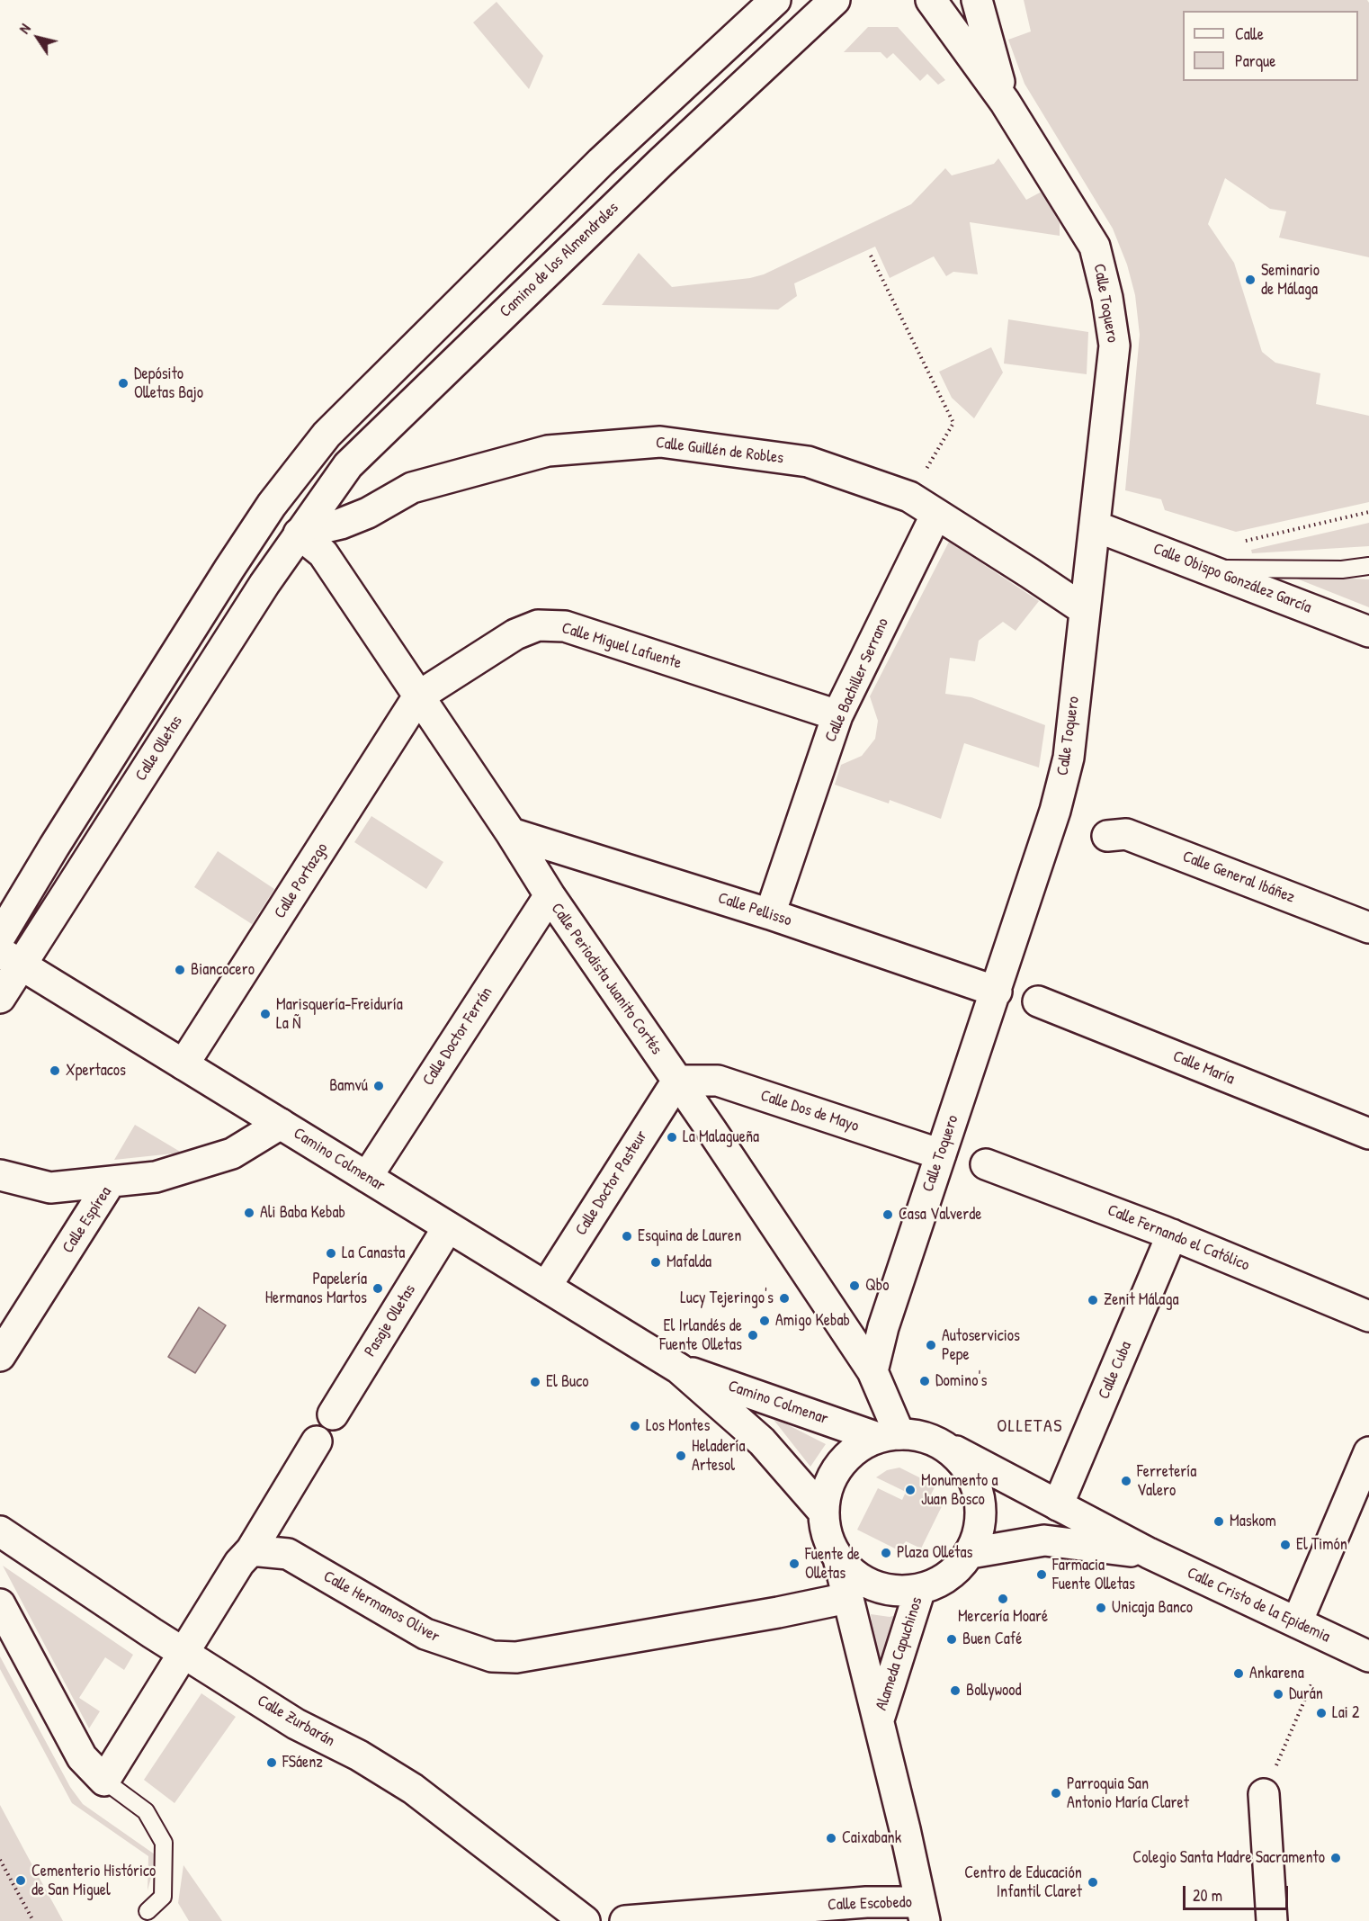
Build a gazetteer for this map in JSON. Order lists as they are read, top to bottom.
{
  "streets": {
    "street": [
      "Camino de los Almendrales",
      "Calle Toquero",
      "Calle Guillén de Robles",
      "Calle Obispo González García",
      "Calle Miguel Lafuente",
      "Calle Bachiller Serrano",
      "Calle Olletas",
      "Calle General Ibáñez",
      "Calle Portazgo",
      "Calle Pellisso",
      "Calle Periodista Juanito Cortés",
      "Calle Doctor Ferrán",
      "Calle María",
      "Calle Dos de Mayo",
      "Camino Colmenar",
      "Calle Doctor Pasteur",
      "Calle Espírea",
      "Calle Fernando el Católico",
      "Pasaje Olletas",
      "Calle Cuba",
      "Calle Cristo de la Epidemia",
      "Calle Hermanos Oliver",
      "Alameda Capuchinos",
      "Calle Zurbarán",
      "Calle Escobedo"
    ]
  },
  "crossings": [
    ["Camino de los Almendrales", "Calle Guillén de Robles"],
    ["Camino de los Almendrales", "Calle Olletas"],
    ["Camino de los Almendrales", "Calle Periodista Juanito Cortés"],
    ["Calle Toquero", "Calle Guillén de Robles"],
    ["Calle Toquero", "Calle Obispo González García"],
    ["Calle Toquero", "Calle Pellisso"],
    ["Calle Toquero", "Calle Periodista Juanito Cortés"],
    ["Calle Toquero", "Calle Dos de Mayo"],
    ["Calle Guillén de Robles", "Calle Bachiller Serrano"],
    ["Calle Guillén de Robles", "Calle Olletas"],
    ["Calle Guillén de Robles", "Calle Periodista Juanito Cortés"],
    ["Calle Miguel Lafuente", "Calle Bachiller Serrano"],
    ["Calle Miguel Lafuente", "Calle Portazgo"],
    ["Calle Miguel Lafuente", "Calle Periodista Juanito Cortés"],
    ["Calle Bachiller Serrano", "Calle Pellisso"],
    ["Calle Olletas", "Calle Periodista Juanito Cortés"],
    ["Calle Olletas", "Camino Colmenar"],
    ["Calle Portazgo", "Calle Periodista Juanito Cortés"],
    ["Calle Portazgo", "Camino Colmenar"],
    ["Calle Pellisso", "Calle Periodista Juanito Cortés"],
    ["Calle Periodista Juanito Cortés", "Calle Doctor Ferrán"],
    ["Calle Periodista Juanito Cortés", "Calle Dos de Mayo"],
    ["Calle Periodista Juanito Cortés", "Camino Colmenar"],
    ["Calle Periodista Juanito Cortés", "Calle Doctor Pasteur"],
    ["Calle Periodista Juanito Cortés", "Calle Cristo de la Epidemia"],
    ["Calle Periodista Juanito Cortés", "Alameda Capuchinos"],
    ["Calle Doctor Ferrán", "Camino Colmenar"],
    ["Calle Dos de Mayo", "Calle Doctor Pasteur"],
    ["Camino Colmenar", "Calle Doctor Pasteur"],
    ["Camino Colmenar", "Calle Espírea"],
    ["Camino Colmenar", "Pasaje Olletas"],
    ["Camino Colmenar", "Calle Cristo de la Epidemia"],
    ["Camino Colmenar", "Alameda Capuchinos"],
    ["Calle Fernando el Católico", "Calle Cuba"],
    ["Calle Cuba", "Calle Cristo de la Epidemia"],
    ["Calle Cristo de la Epidemia", "Alameda Capuchinos"],
    ["Calle Hermanos Oliver", "Alameda Capuchinos"],
    ["Alameda Capuchinos", "Calle Escobedo"]
  ],
  "districts": ["OLLETAS"],
  "places": [
    "Seminario de Málaga",
    "Depósito Olletas Bajo",
    "Biancocero",
    "Marisquería-Freiduría La Ñ",
    "Xpertacos",
    "Bamvú",
    "La Malagueña",
    "Ali Baba Kebab",
    "Casa Valverde",
    "Esquina de Lauren",
    "La Canasta",
    "Mafalda",
    "Qbo",
    "Papelería Hermanos Martos",
    "Lucy Tejeringo's",
    "Zenit Málaga",
    "Amigo Kebab",
    "El Irlandés de Fuente Olletas",
    "Autoservicios Pepe",
    "Domino's",
    "El Buco",
    "Los Montes",
    "Heladería Artesol",
    "Ferretería Valero",
    "Monumento a Juan Bosco",
    "Maskom",
    "El Timón",
    "Plaza Olletas",
    "Fuente de Olletas",
    "Farmacia Fuente Olletas",
    "Mercería Moaré",
    "Unicaja Banco",
    "Buen Café",
    "Ankarena",
    "Bollywood",
    "Durán",
    "Lai 2",
    "FSáenz",
    "Parroquia San Antonio María Claret",
    "Caixabank",
    "Colegio Santa Madre Sacramento",
    "Cementerio Histórico de San Miguel",
    "Centro de Educación Infantil Claret"
  ],
  "legend": ["Calle", "Parque"],
  "scale_bar": "20 m",
  "north": "top left"
}
